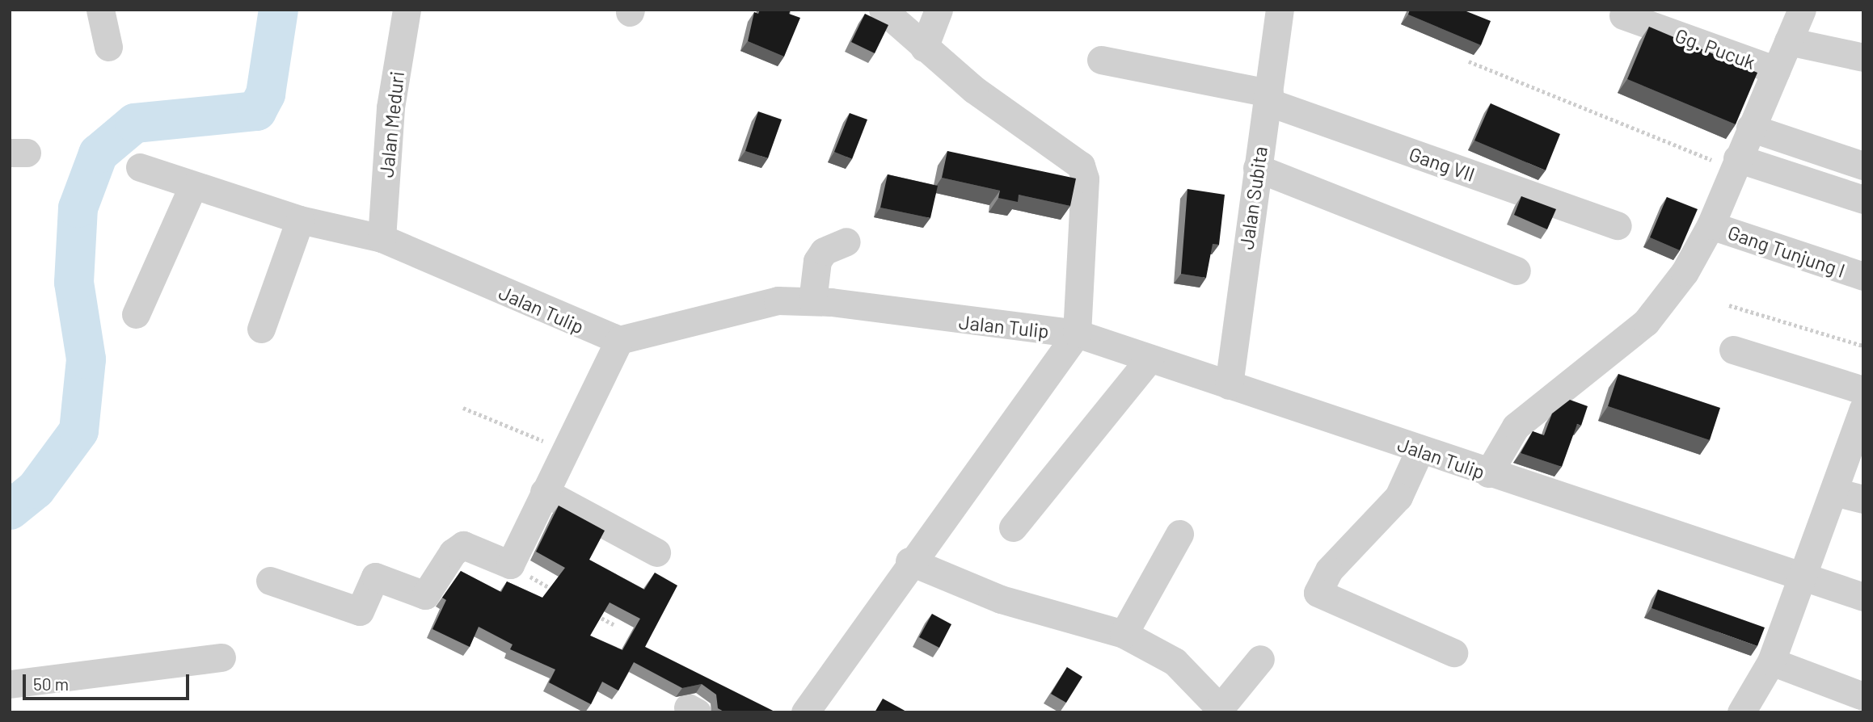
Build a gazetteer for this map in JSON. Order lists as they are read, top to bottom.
{
  "streets": {
    "street": [
      "Gg. Pucuk",
      "Jalan Meduri",
      "Gang VII",
      "Jalan Subita",
      "Gang Tunjung I",
      "Jalan Tulip"
    ]
  },
  "crossings": [
    ["Jalan Meduri", "Jalan Tulip"],
    ["Gang VII", "Jalan Subita"],
    ["Jalan Subita", "Jalan Tulip"]
  ],
  "scale_bar": "50 m"
}
